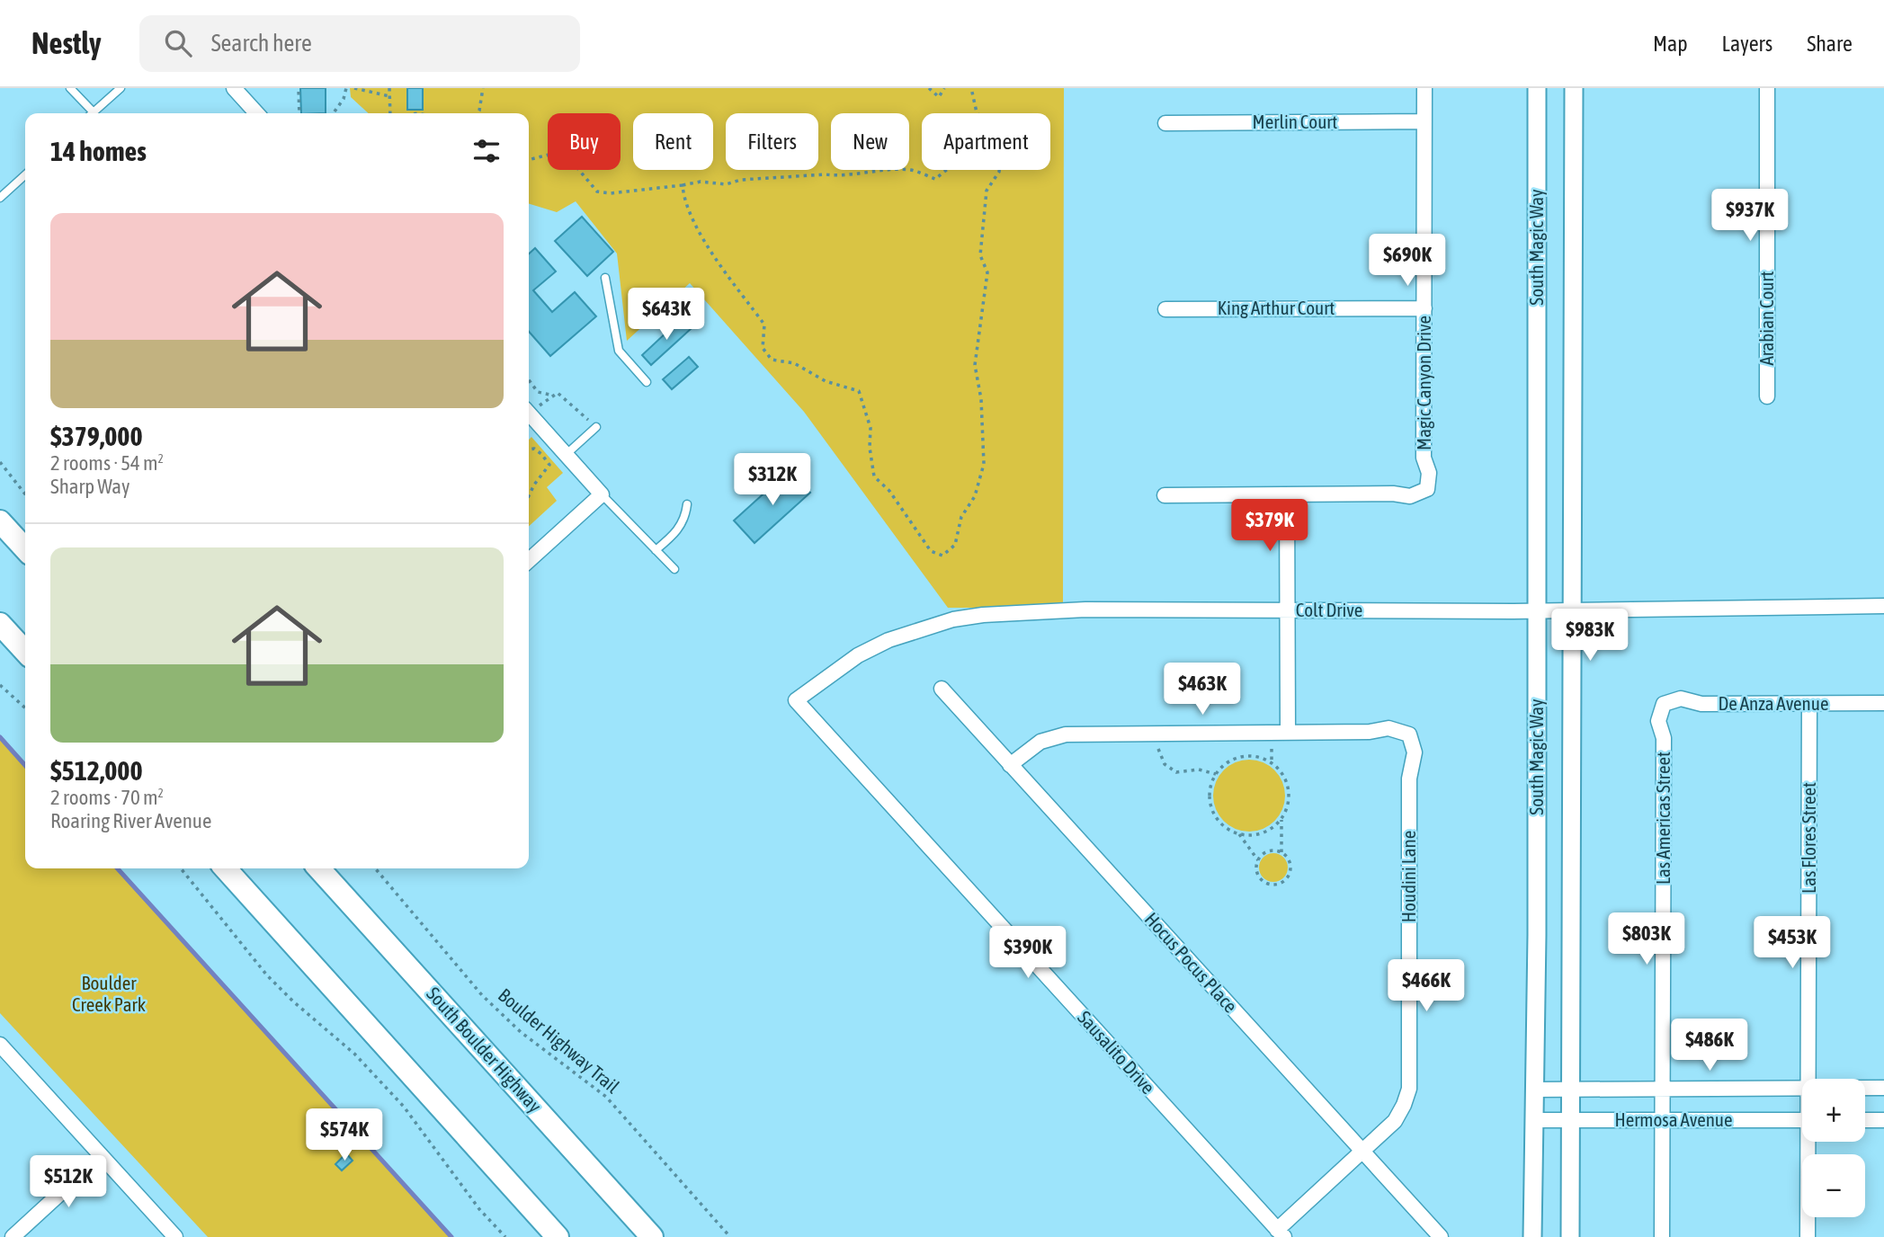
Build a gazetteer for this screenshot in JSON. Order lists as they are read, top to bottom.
{
  "streets": {
    "main road": ["South Boulder Highway"],
    "street": [
      "Merlin Court",
      "South Magic Way",
      "King Arthur Court",
      "Arabian Court",
      "Magic Canyon Drive",
      "Colt Drive",
      "De Anza Avenue",
      "Las Americas Street",
      "Las Flores Street",
      "Houdini Lane",
      "Hocus Pocus Place",
      "Sausalito Drive",
      "Hermosa Avenue"
    ],
    "path": ["Boulder Highway Trail"]
  },
  "crossings": [
    ["Merlin Court", "Magic Canyon Drive"],
    ["South Magic Way", "Colt Drive"],
    ["South Magic Way", "Hermosa Avenue"],
    ["King Arthur Court", "Magic Canyon Drive"],
    ["Colt Drive", "Sausalito Drive"],
    ["De Anza Avenue", "Las Americas Street"],
    ["De Anza Avenue", "Las Flores Street"],
    ["Las Americas Street", "Hermosa Avenue"],
    ["Houdini Lane", "Hocus Pocus Place"],
    ["Houdini Lane", "Sausalito Drive"]
  ],
  "parks": ["Boulder Creek Park"],
  "page": {
    "header": "Nestly",
    "search": "Search here",
    "nav": ["Map", "Layers", "Share"],
    "chip": [
      "Buy",
      "Rent",
      "Filters",
      "New",
      "Apartment"
    ],
    "heading": "14 homes",
    "price": [
      "$937K",
      "$690K",
      "$643K",
      "$312K",
      "$379K",
      "$983K",
      "$463K",
      "$803K",
      "$453K",
      "$390K",
      "$466K",
      "$486K",
      "$574K",
      "$512K"
    ],
    "list": [
      {
        "name": "$379,000",
        "note": "2 rooms · 54 m² · Sharp Way"
      },
      {
        "name": "$512,000",
        "note": "2 rooms · 70 m² · Roaring River Avenue"
      }
    ],
    "map_buttons": ["+", "−"]
  }
}
